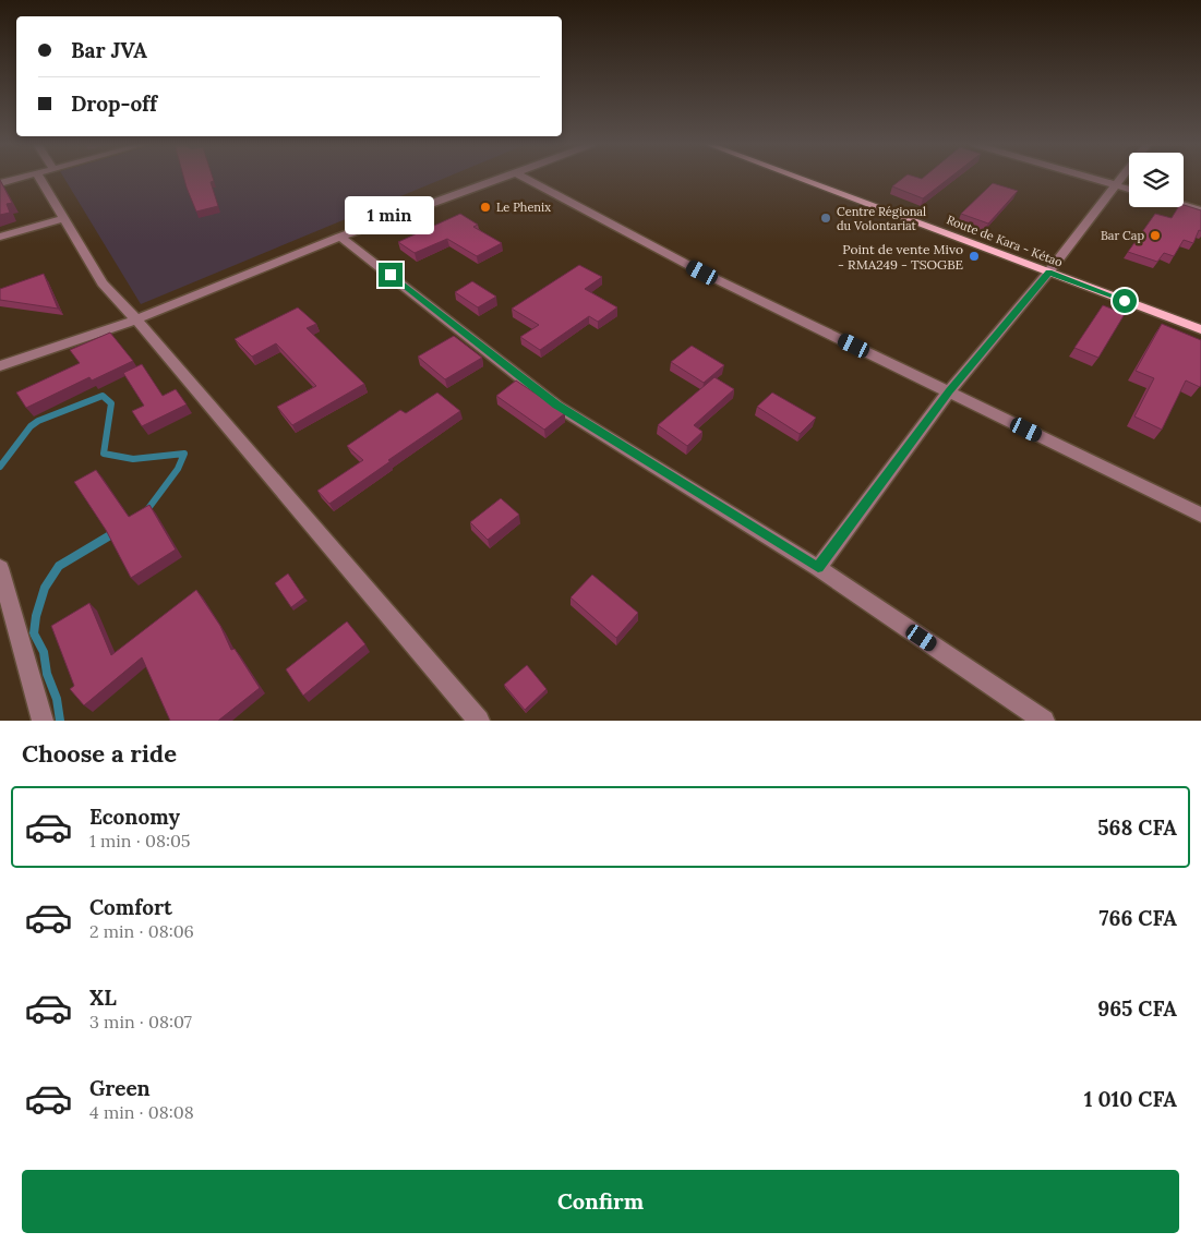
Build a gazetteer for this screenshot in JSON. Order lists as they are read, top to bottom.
{
  "streets": {
    "main road": ["Route de Kara - Kétao"]
  },
  "places": [
    "Le Phenix",
    "Centre Régional du Volontariat",
    "Bar Cap",
    "Point de vente Mivo - RMA249 - TSOGBE"
  ],
  "page": {
    "banner": ["Bar JVA", "Drop-off"],
    "bubble": "1 min",
    "heading": "Choose a ride",
    "list": [
      {
        "name": "Economy",
        "note": "1 min · 08:05",
        "value": "568 CFA"
      },
      {
        "name": "Comfort",
        "note": "2 min · 08:06",
        "value": "766 CFA"
      },
      {
        "name": "XL",
        "note": "3 min · 08:07",
        "value": "965 CFA"
      },
      {
        "name": "Green",
        "note": "4 min · 08:08",
        "value": "1 010 CFA"
      }
    ],
    "buttons": "Confirm"
  }
}
